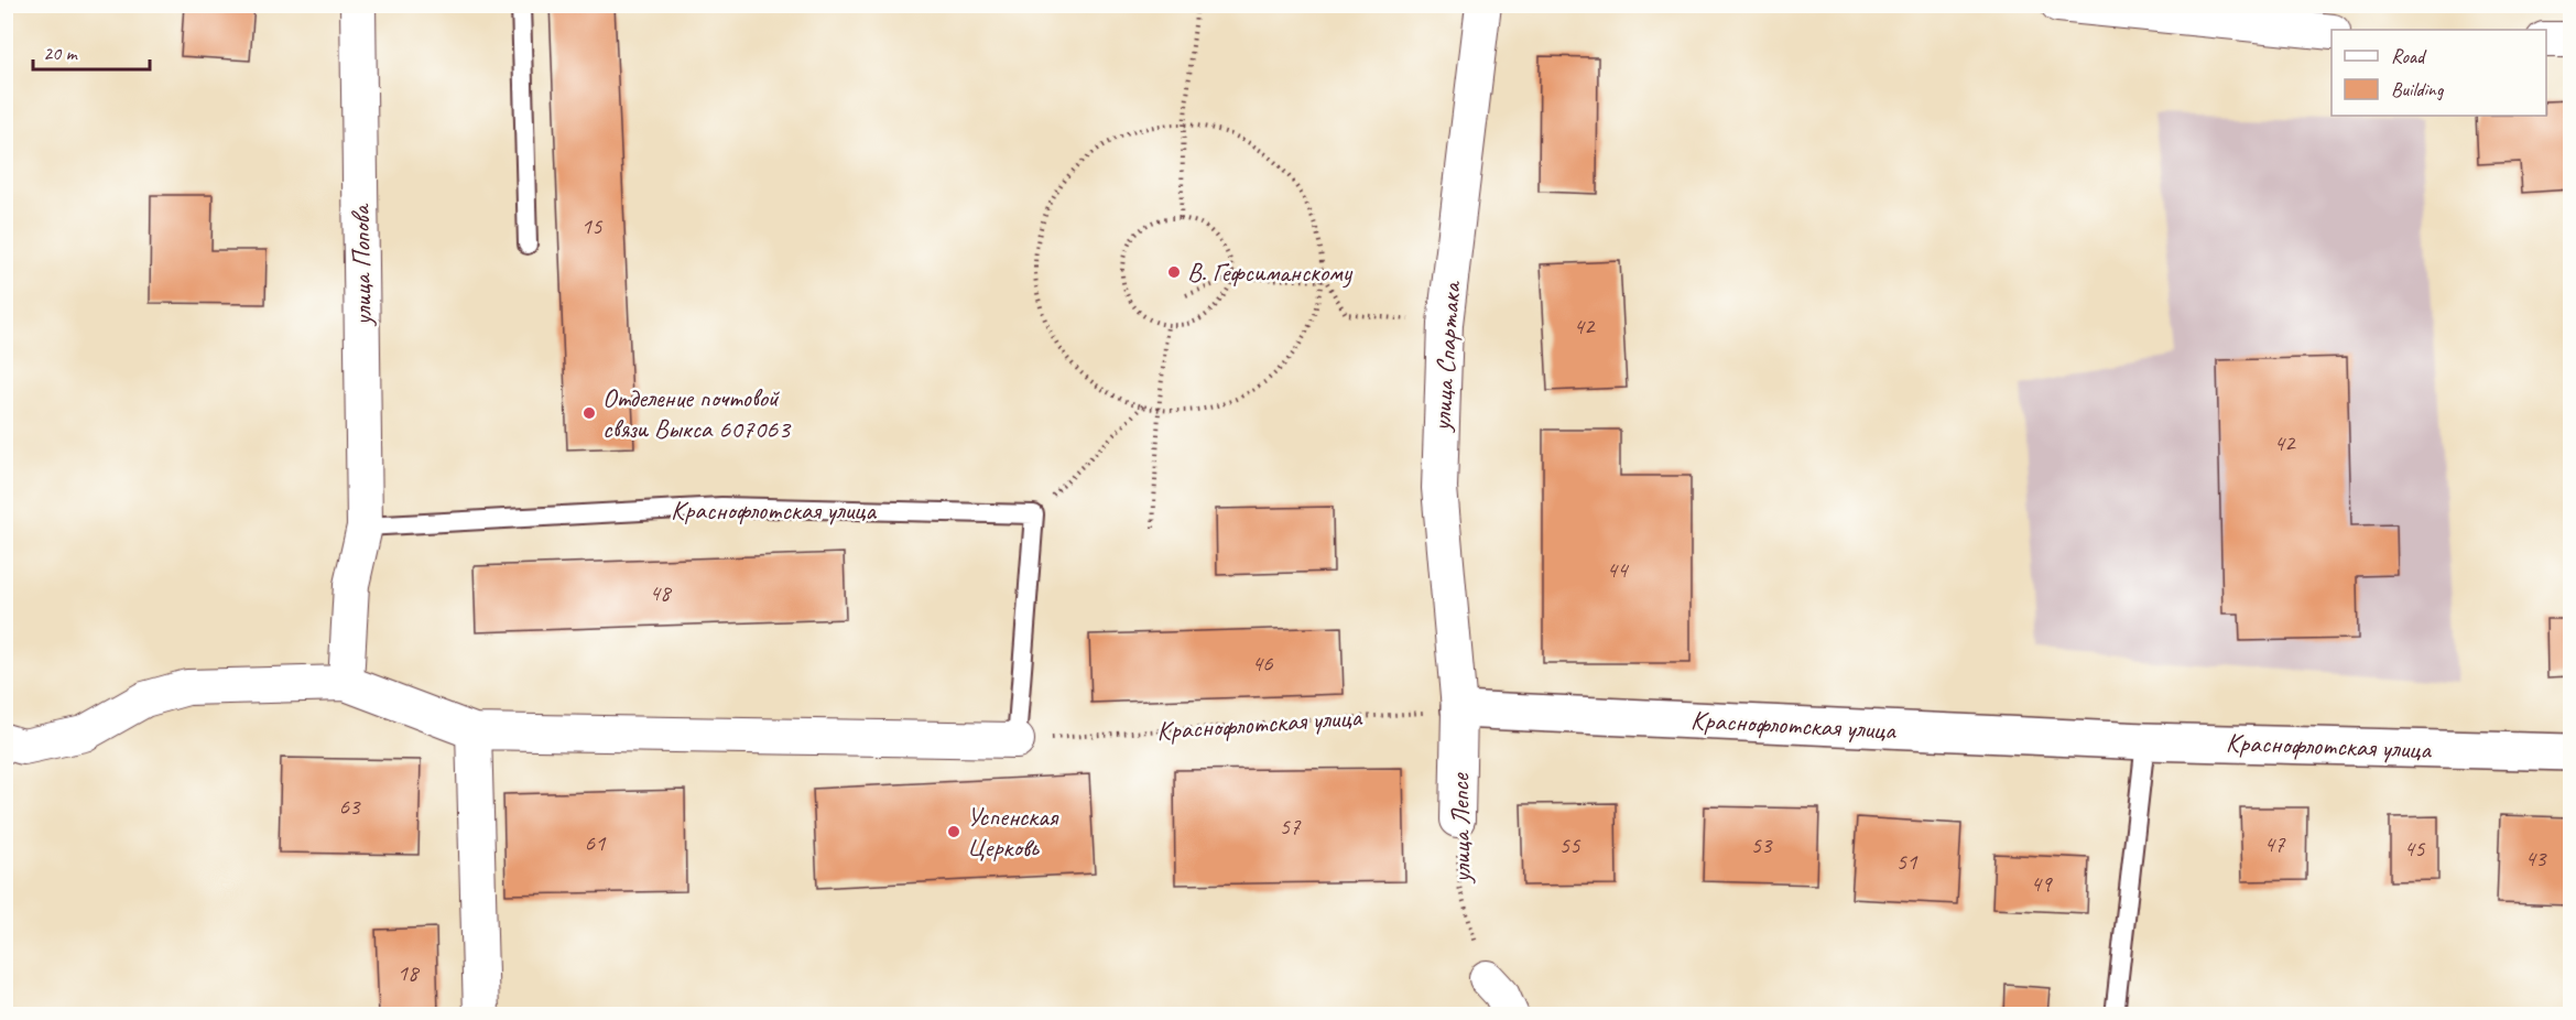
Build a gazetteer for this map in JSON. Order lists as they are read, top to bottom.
{
  "streets": {
    "street": [
      "улица Попова",
      "улица Спартака",
      "Краснофлотская улица",
      "улица Лепсе"
    ]
  },
  "crossings": [
    ["улица Попова", "Краснофлотская улица"],
    ["улица Спартака", "Краснофлотская улица"],
    ["улица Спартака", "улица Лепсе"],
    ["Краснофлотская улица", "улица Лепсе"]
  ],
  "places": ["В. Гефсиманскому", "Отделение почтовой связи Выкса 607063", "Успенская Церковь"],
  "house_numbers": [
    "15",
    "42",
    "42",
    "44",
    "48",
    "46",
    "63",
    "57",
    "61",
    "47",
    "55",
    "53",
    "45",
    "43",
    "51",
    "49",
    "18"
  ],
  "legend": ["Road", "Building"],
  "scale_bar": "20 m"
}
